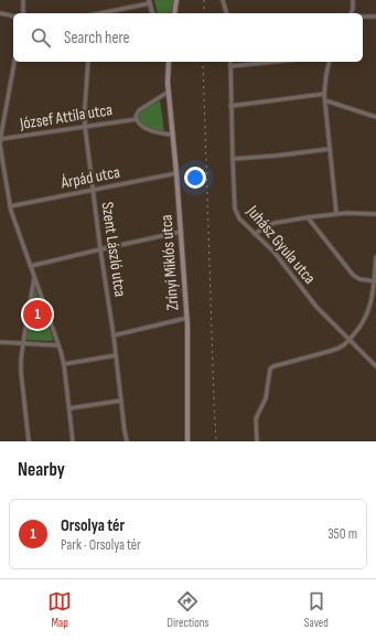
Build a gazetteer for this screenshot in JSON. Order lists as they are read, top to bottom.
{
  "streets": {
    "main road": ["Zrínyi Miklós utca"],
    "street": [
      "József Attila utca",
      "Árpád utca",
      "Juhász Gyula utca",
      "Szent László utca"
    ]
  },
  "crossings": [
    ["József Attila utca", "Szent László utca"],
    ["Árpád utca", "Szent László utca"],
    ["Árpád utca", "Zrínyi Miklós utca"]
  ],
  "page": {
    "search": "Search here",
    "pins": "1",
    "heading": "Nearby",
    "list": [
      {
        "mark": "1",
        "name": "Orsolya tér",
        "note": "Park · Orsolya tér",
        "value": "350 m"
      }
    ],
    "nav": ["Map", "Directions", "Saved"]
  }
}
